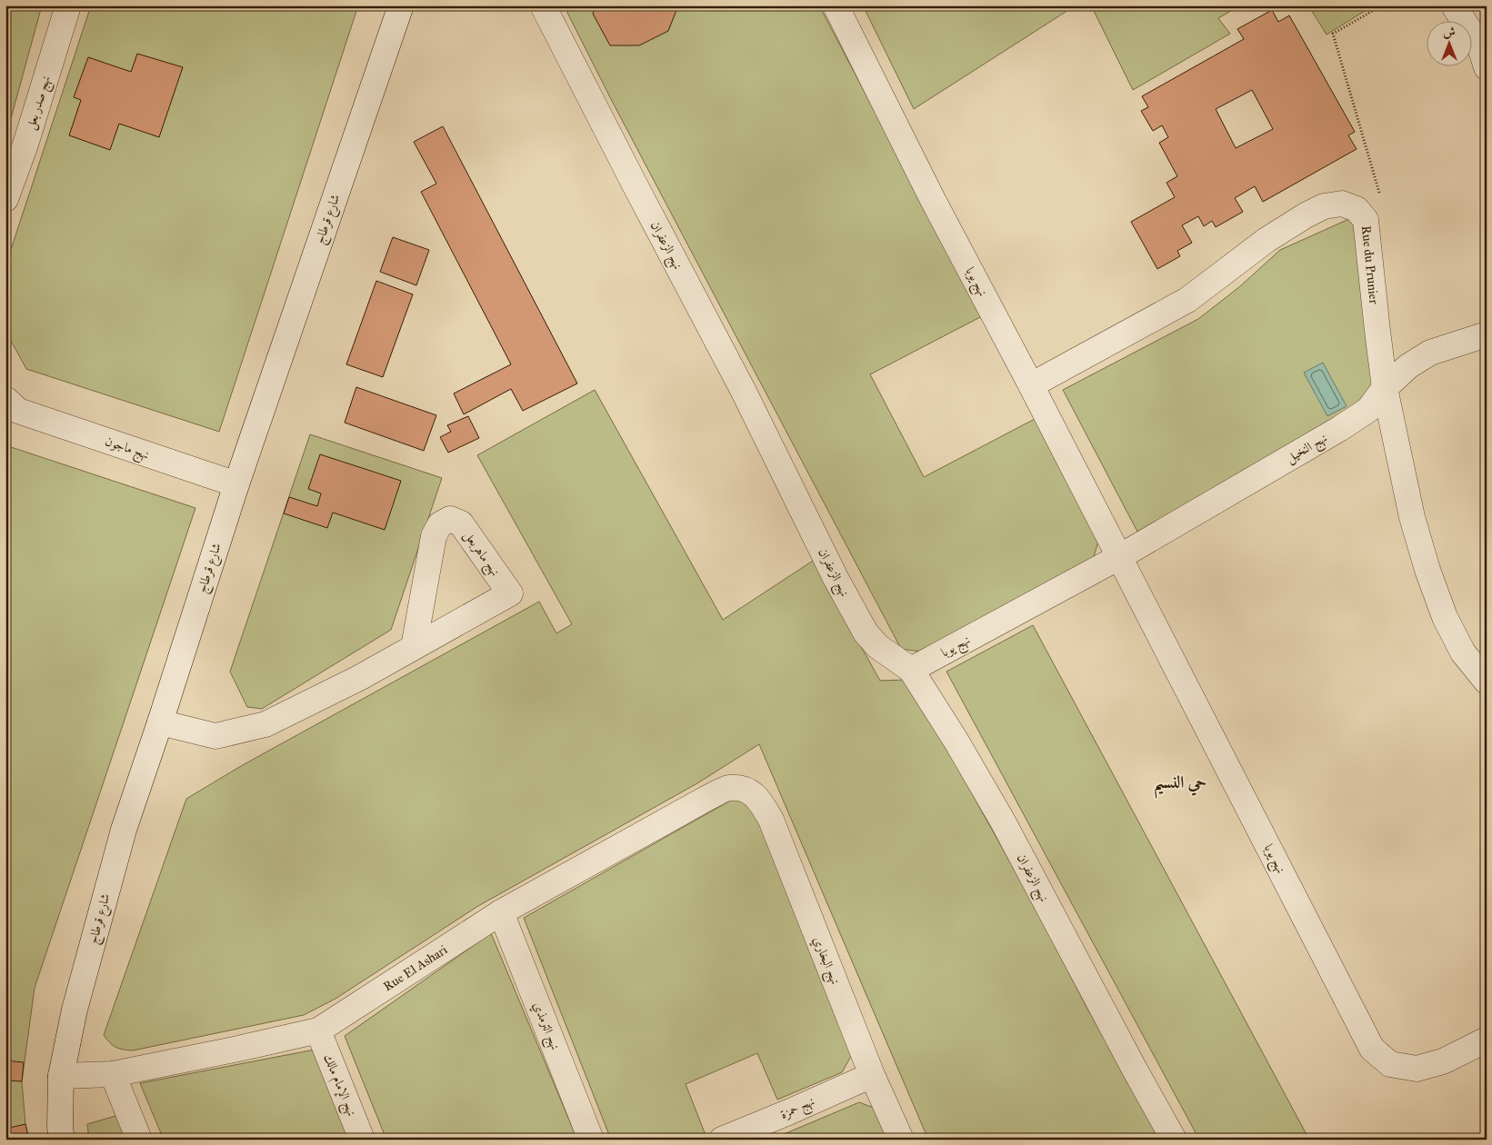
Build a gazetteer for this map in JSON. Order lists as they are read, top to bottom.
{
  "streets": {
    "street": [
      "نهج صدر بعل",
      "شارع قرطاج",
      "نهج الزعفران",
      "Rue du Prunier",
      "نهج يوبا",
      "نهج ماجون",
      "نهج النخيل",
      "نهج ماهربعل",
      "نهج البخاري",
      "Rue El Ashari",
      "نهج الترمذي",
      "نهج الإمام مالك",
      "نهج حمزة"
    ]
  },
  "crossings": [
    ["شارع قرطاج", "نهج ماجون"],
    ["شارع قرطاج", "نهج ماهربعل"],
    ["شارع قرطاج", "Rue El Ashari"],
    ["نهج الزعفران", "نهج يوبا"],
    ["Rue du Prunier", "نهج يوبا"],
    ["Rue du Prunier", "نهج النخيل"],
    ["نهج يوبا", "نهج النخيل"],
    ["نهج البخاري", "Rue El Ashari"],
    ["نهج البخاري", "نهج حمزة"],
    ["Rue El Ashari", "نهج الترمذي"],
    ["Rue El Ashari", "نهج الإمام مالك"]
  ],
  "districts": ["حي النسيم"],
  "north": "top"
}
